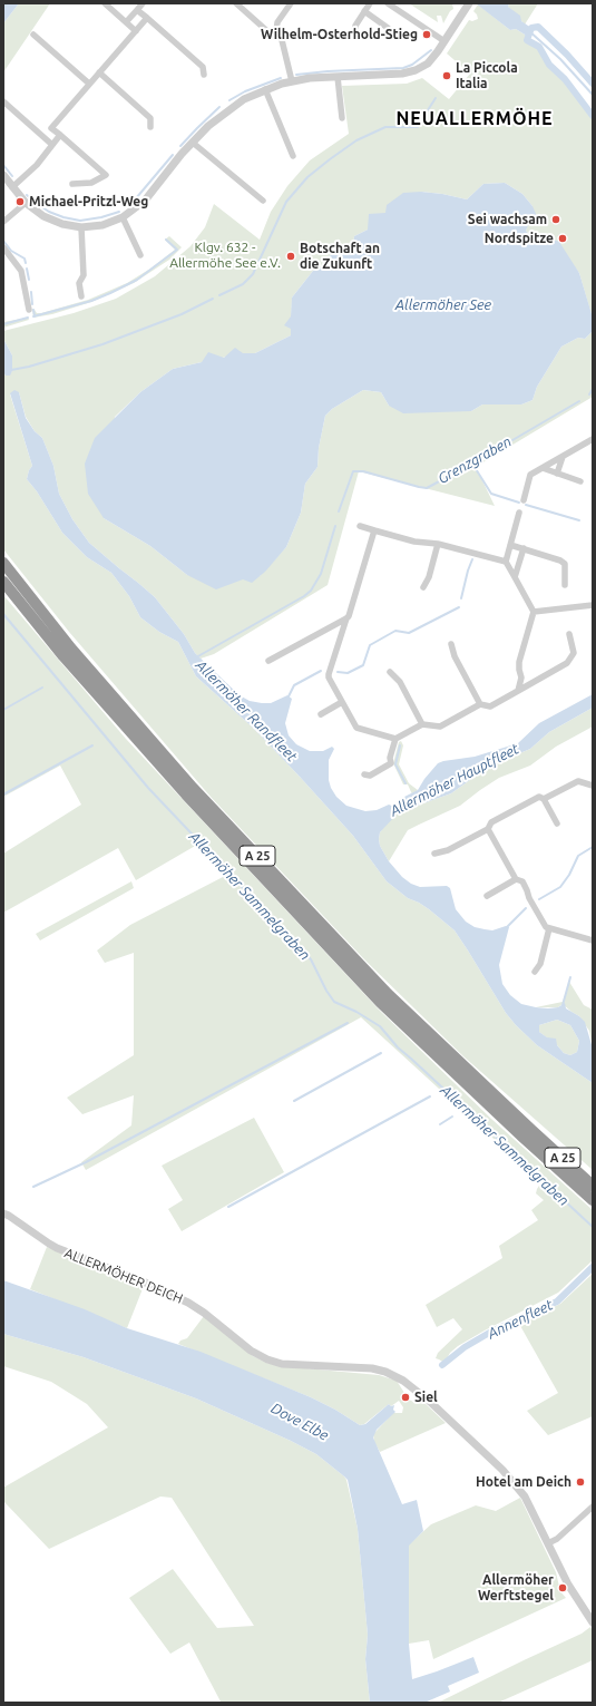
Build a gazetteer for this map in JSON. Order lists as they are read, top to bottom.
{
  "streets": {
    "highway": ["A 25"],
    "street": ["ALLERMÖHER DEICH"]
  },
  "districts": ["NEUALLERMÖHE"],
  "water": [
    "Allermöher See",
    "Grenzgraben",
    "Allermöher Randfleet",
    "Allermöher Hauptfleet",
    "Allermöher Sammelgraben",
    "Annenfleet",
    "Dove Elbe"
  ],
  "parks": ["Klgv. 632 - Allermöhe See e.V."],
  "places": [
    "Wilhelm-Osterhold-Stieg",
    "La Piccola Italia",
    "Michael-Pritzl-Weg",
    "Sei wachsam",
    "Nordspitze",
    "Botschaft an die Zukunft",
    "Siel",
    "Hotel am Deich",
    "Allermöher Werftstegel"
  ]
}
